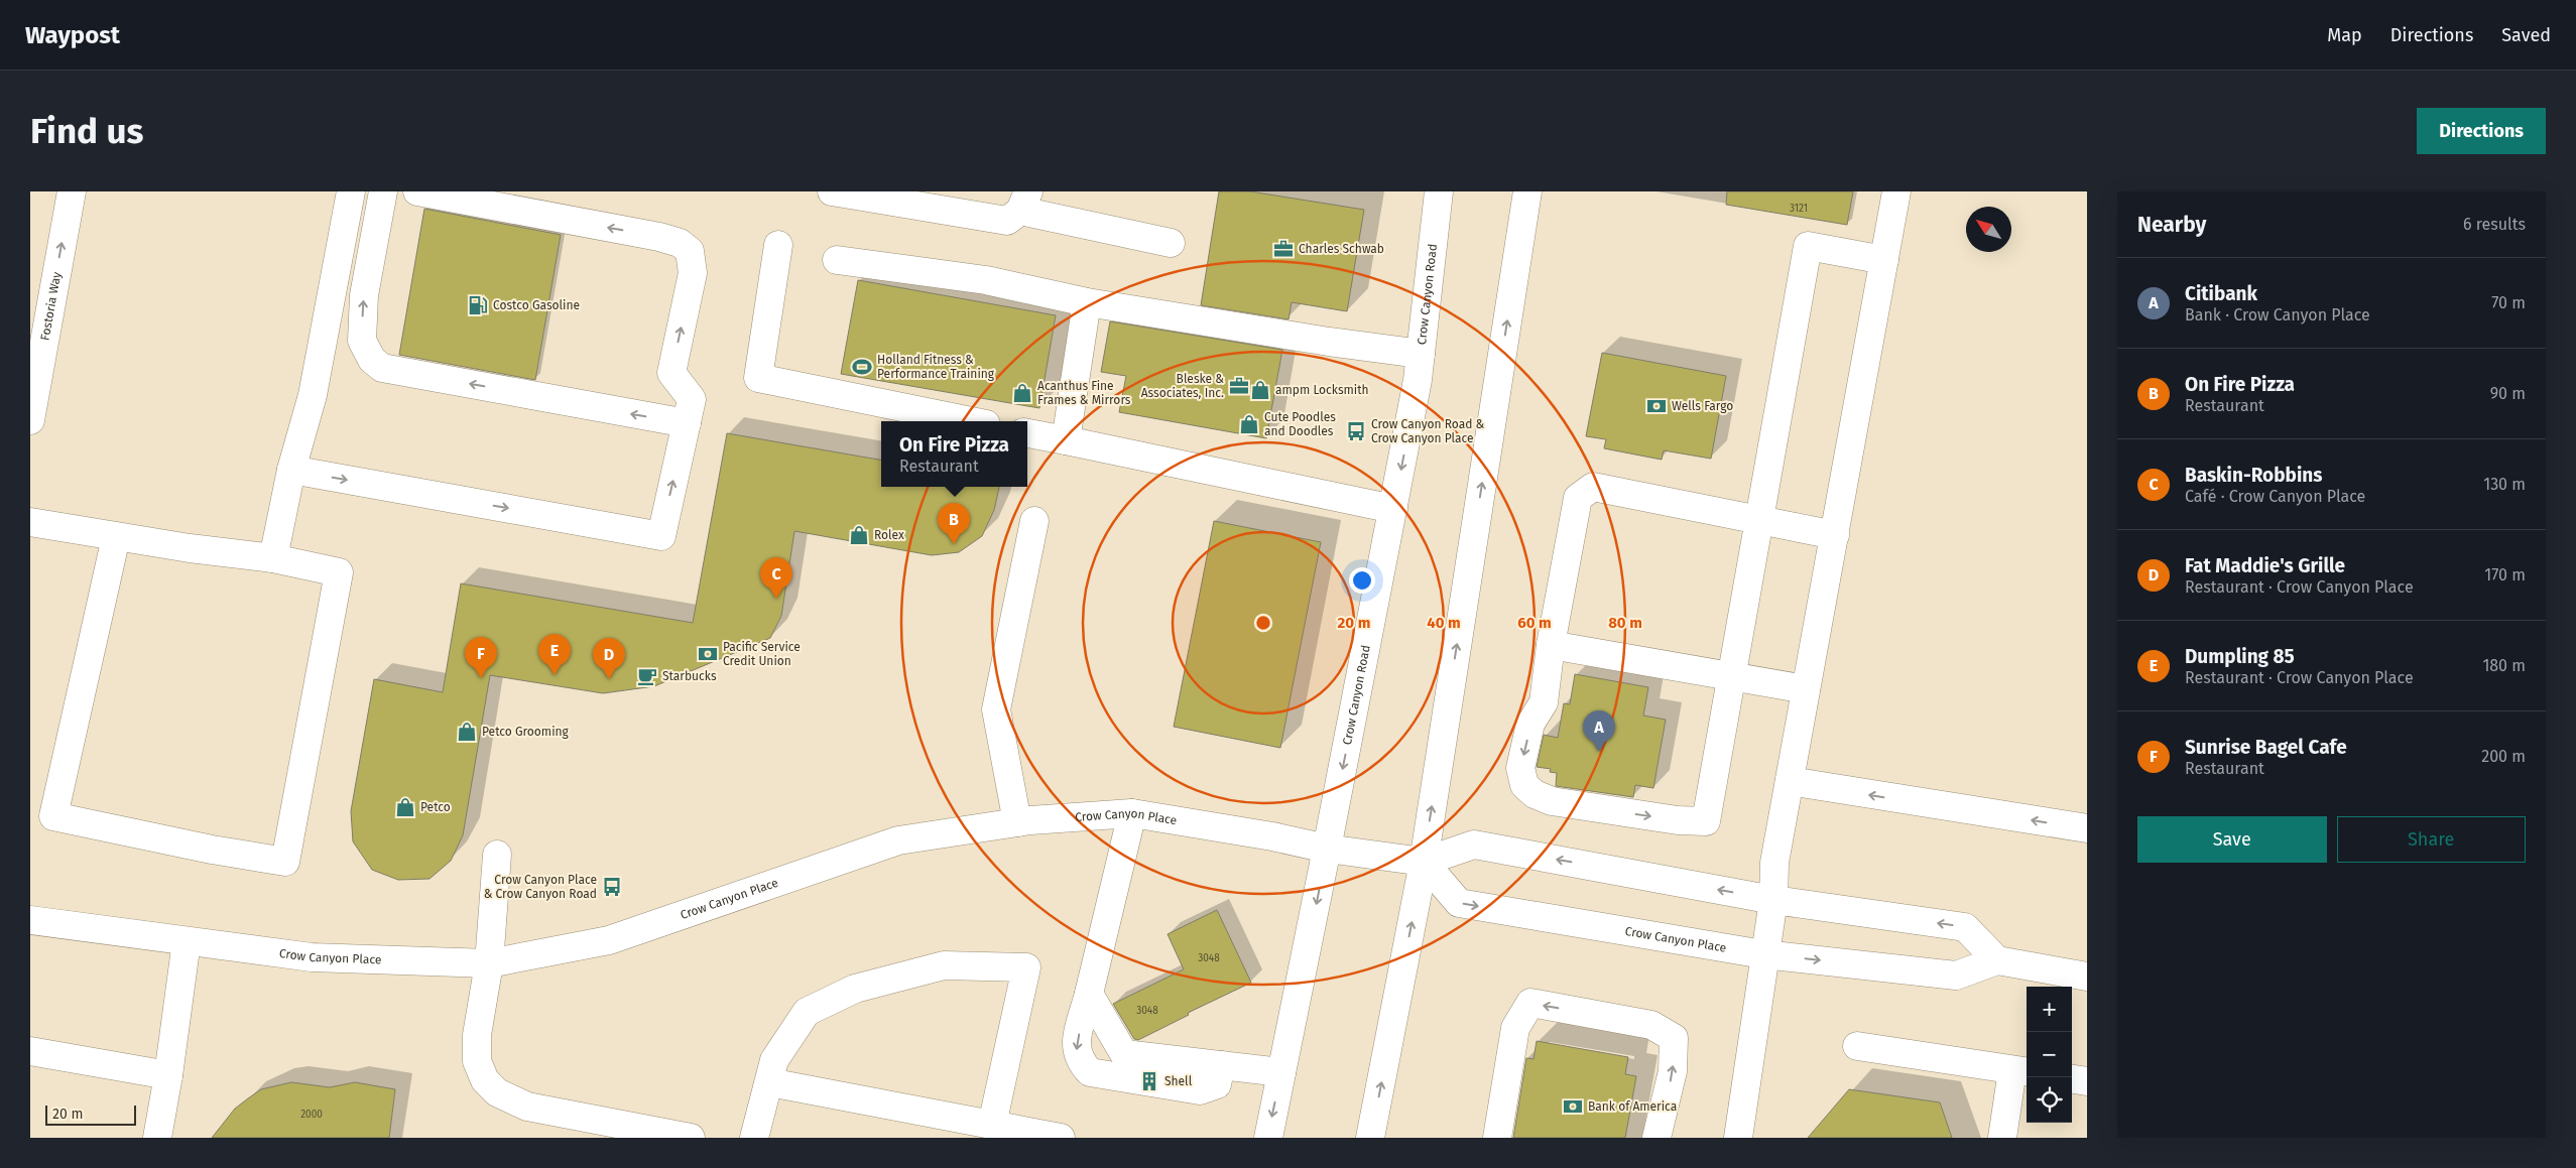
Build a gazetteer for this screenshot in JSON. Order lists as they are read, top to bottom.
{
  "streets": {
    "street": ["Crow Canyon Road", "Fostoria Way", "Crow Canyon Place"]
  },
  "crossings": [
    ["Crow Canyon Road", "Crow Canyon Place"]
  ],
  "one_way": ["Fostoria Way"],
  "places": {
    "office": ["Charles Schwab", "Bleske & Associates, Inc."],
    "fuel station": ["Costco Gasoline"],
    "sports": ["Holland Fitness & Performance Training"],
    "shop": [
      "ampm Locksmith",
      "Acanthus Fine Frames & Mirrors",
      "Cute Poodles and Doodles",
      "Rolex",
      "Petco Grooming",
      "Petco"
    ],
    "bank": ["Wells Fargo", "Pacific Service Credit Union", "Bank of America"],
    "bus stop": ["Crow Canyon Road & Crow Canyon Place", "Crow Canyon Place & Crow Canyon Road"],
    "cafe": ["Starbucks"],
    "building": ["Shell"]
  },
  "house_numbers": [
    "3121",
    "3048",
    "3048",
    "2000"
  ],
  "scale_bar": "20 m",
  "north": "top left",
  "page": {
    "header": "Waypost",
    "nav": ["Map", "Directions", "Saved"],
    "buttons": [
      "Directions",
      ["Save", "Share"]
    ],
    "title": "Find us",
    "heading": ["Nearby", "6 results"],
    "list": [
      {
        "mark": "A",
        "name": "Citibank",
        "note": "Bank · Crow Canyon Place",
        "value": "70 m"
      },
      {
        "mark": "B",
        "name": "On Fire Pizza",
        "note": "Restaurant",
        "value": "90 m"
      },
      {
        "mark": "C",
        "name": "Baskin-Robbins",
        "note": "Café · Crow Canyon Place",
        "value": "130 m"
      },
      {
        "mark": "D",
        "name": "Fat Maddie's Grille",
        "note": "Restaurant · Crow Canyon Place",
        "value": "170 m"
      },
      {
        "mark": "E",
        "name": "Dumpling 85",
        "note": "Restaurant · Crow Canyon Place",
        "value": "180 m"
      },
      {
        "mark": "F",
        "name": "Sunrise Bagel Cafe",
        "note": "Restaurant",
        "value": "200 m"
      }
    ],
    "popup": ["On Fire Pizza", "Restaurant"],
    "pins": [
      "B",
      "C",
      "E",
      "F",
      "D",
      "A"
    ],
    "map_buttons": ["+", "−"],
    "scale": "20 m"
  },
  "rings": [
    "20 m",
    "40 m",
    "60 m",
    "80 m"
  ]
}
